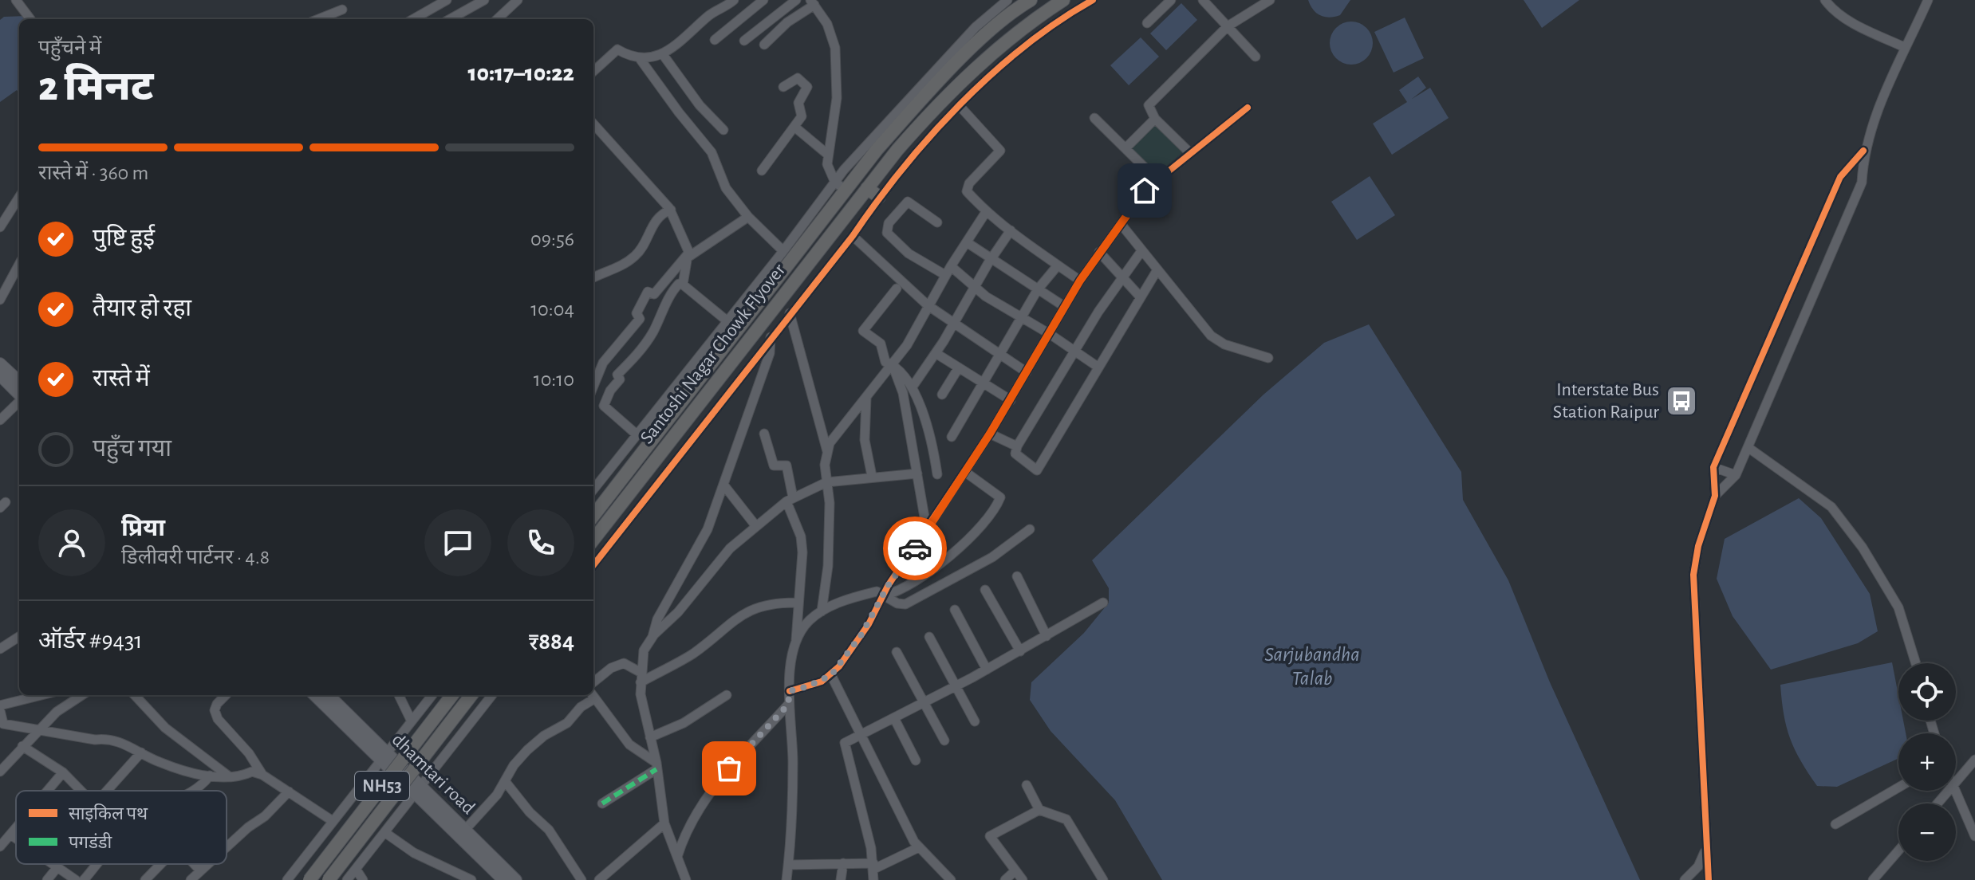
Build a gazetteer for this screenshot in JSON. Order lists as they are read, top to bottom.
{
  "streets": {
    "highway": ["Santoshi Nagar Chowk Flyover", "NH53"],
    "main road": ["dhamtari road"]
  },
  "water": ["Sarjubandha Talab"],
  "places": {
    "bus stop": ["Interstate Bus Station Raipur"]
  },
  "legend": ["साइकिल पथ", "पगडंडी"],
  "page": {
    "heading": ["2 मिनट", "पहुँचने में", "10:17–10:22"],
    "panel": [
      "प्रिया",
      "डिलीवरी पार्टनर · 4.8",
      "ऑर्डर #9431",
      "₹884"
    ],
    "bar": "रास्ते में · 360 m",
    "list": [
      ["पुष्टि हुई", "09:56"],
      ["तैयार हो रहा", "10:04"],
      ["रास्ते में", "10:10"],
      "पहुँच गया"
    ],
    "map_buttons": ["+", "−"]
  }
}
